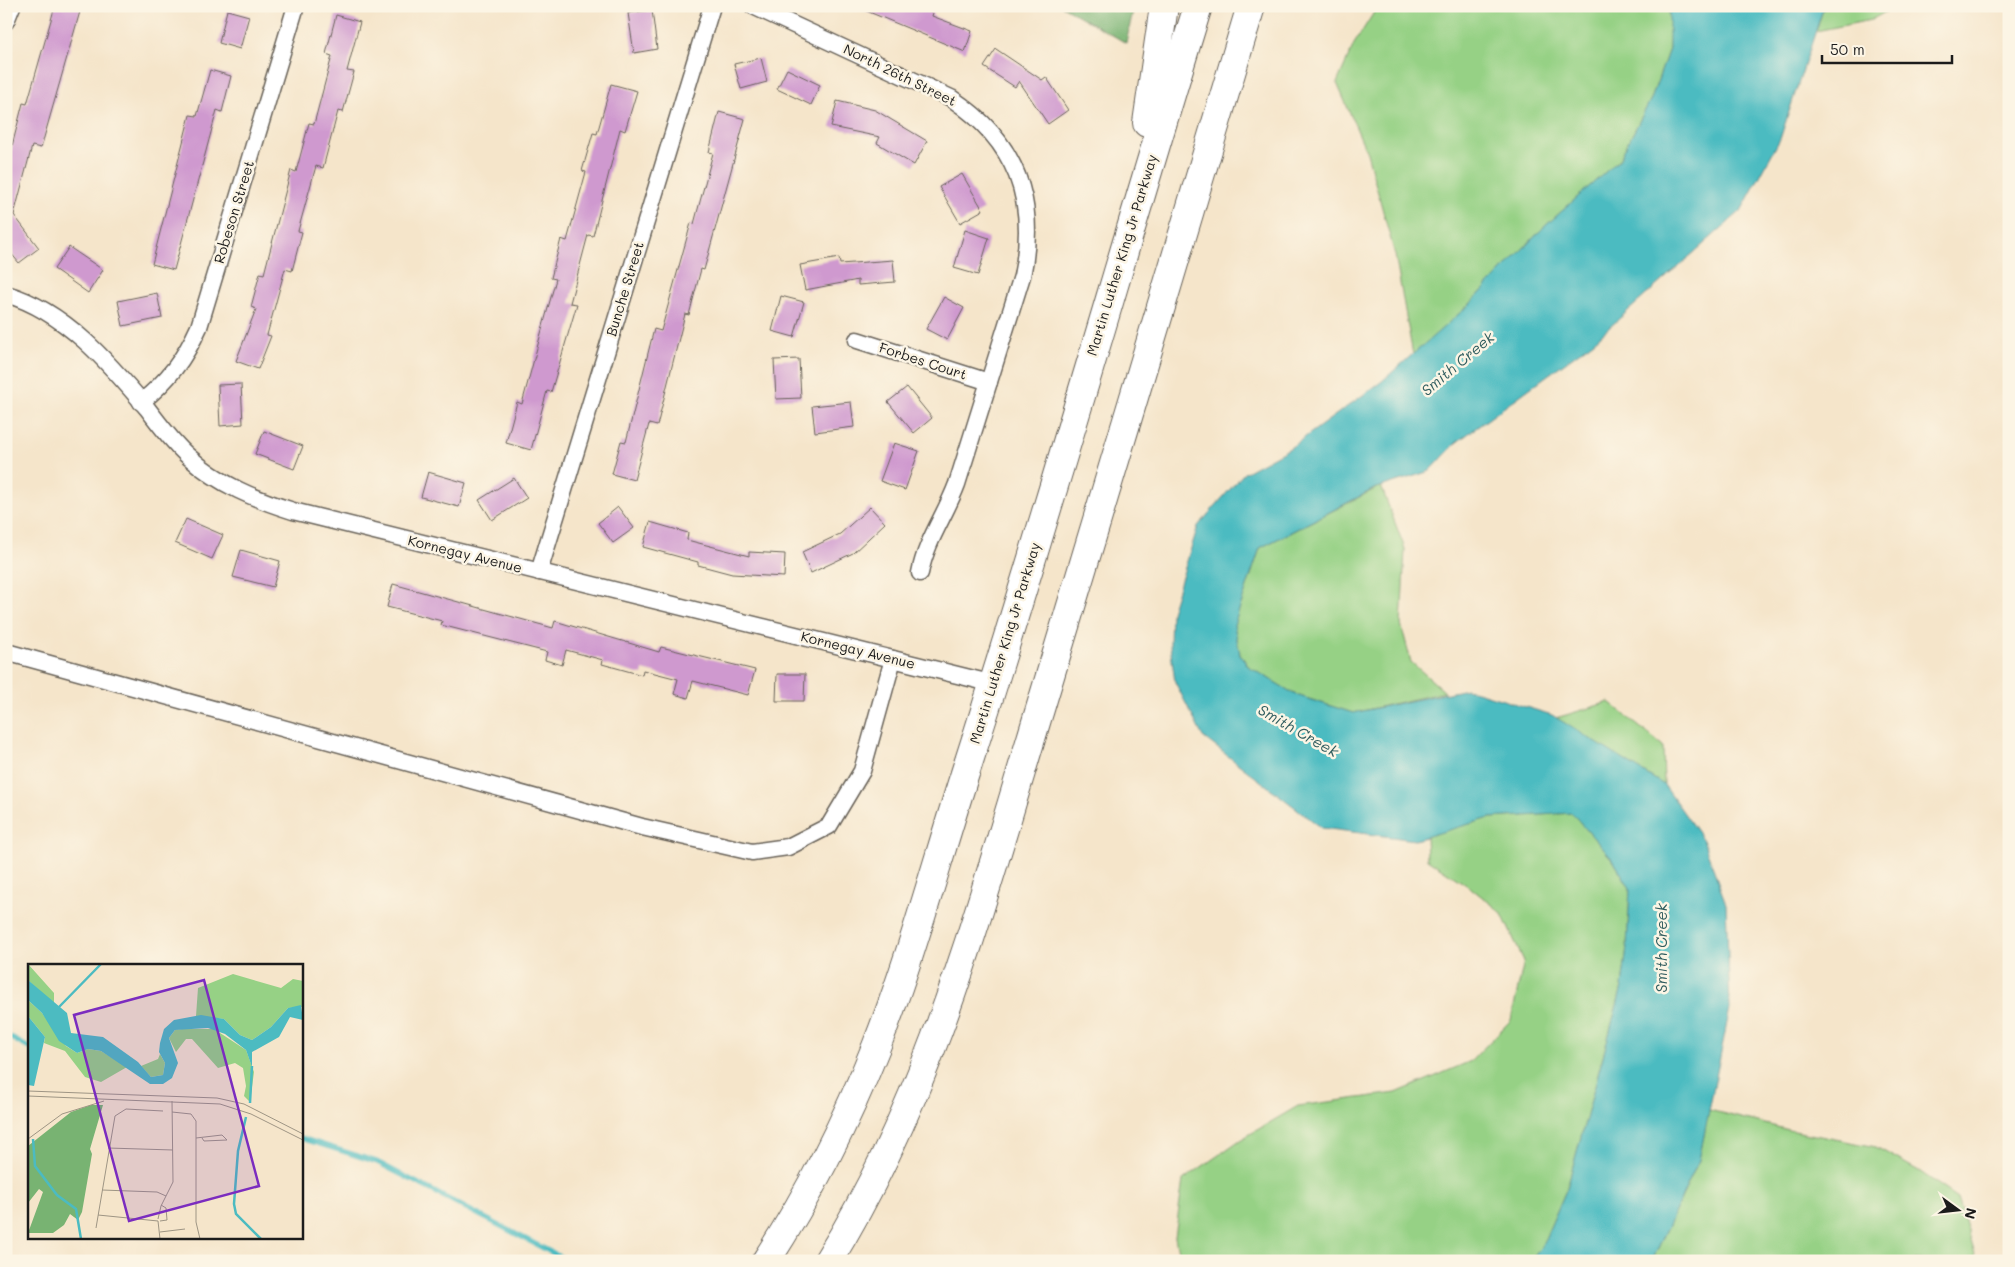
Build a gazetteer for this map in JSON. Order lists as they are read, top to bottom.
{
  "streets": {
    "highway": ["Martin Luther King Jr Parkway"],
    "street": [
      "North 26th Street",
      "Robeson Street",
      "Bunche Street",
      "Forbes Court",
      "Kornegay Avenue"
    ]
  },
  "crossings": [
    ["North 26th Street", "Forbes Court"],
    ["Robeson Street", "Kornegay Avenue"],
    ["Martin Luther King Jr Parkway", "Kornegay Avenue"],
    ["Bunche Street", "Kornegay Avenue"]
  ],
  "water": ["Smith Creek"],
  "scale_bar": "50 m",
  "north": "right"
}
